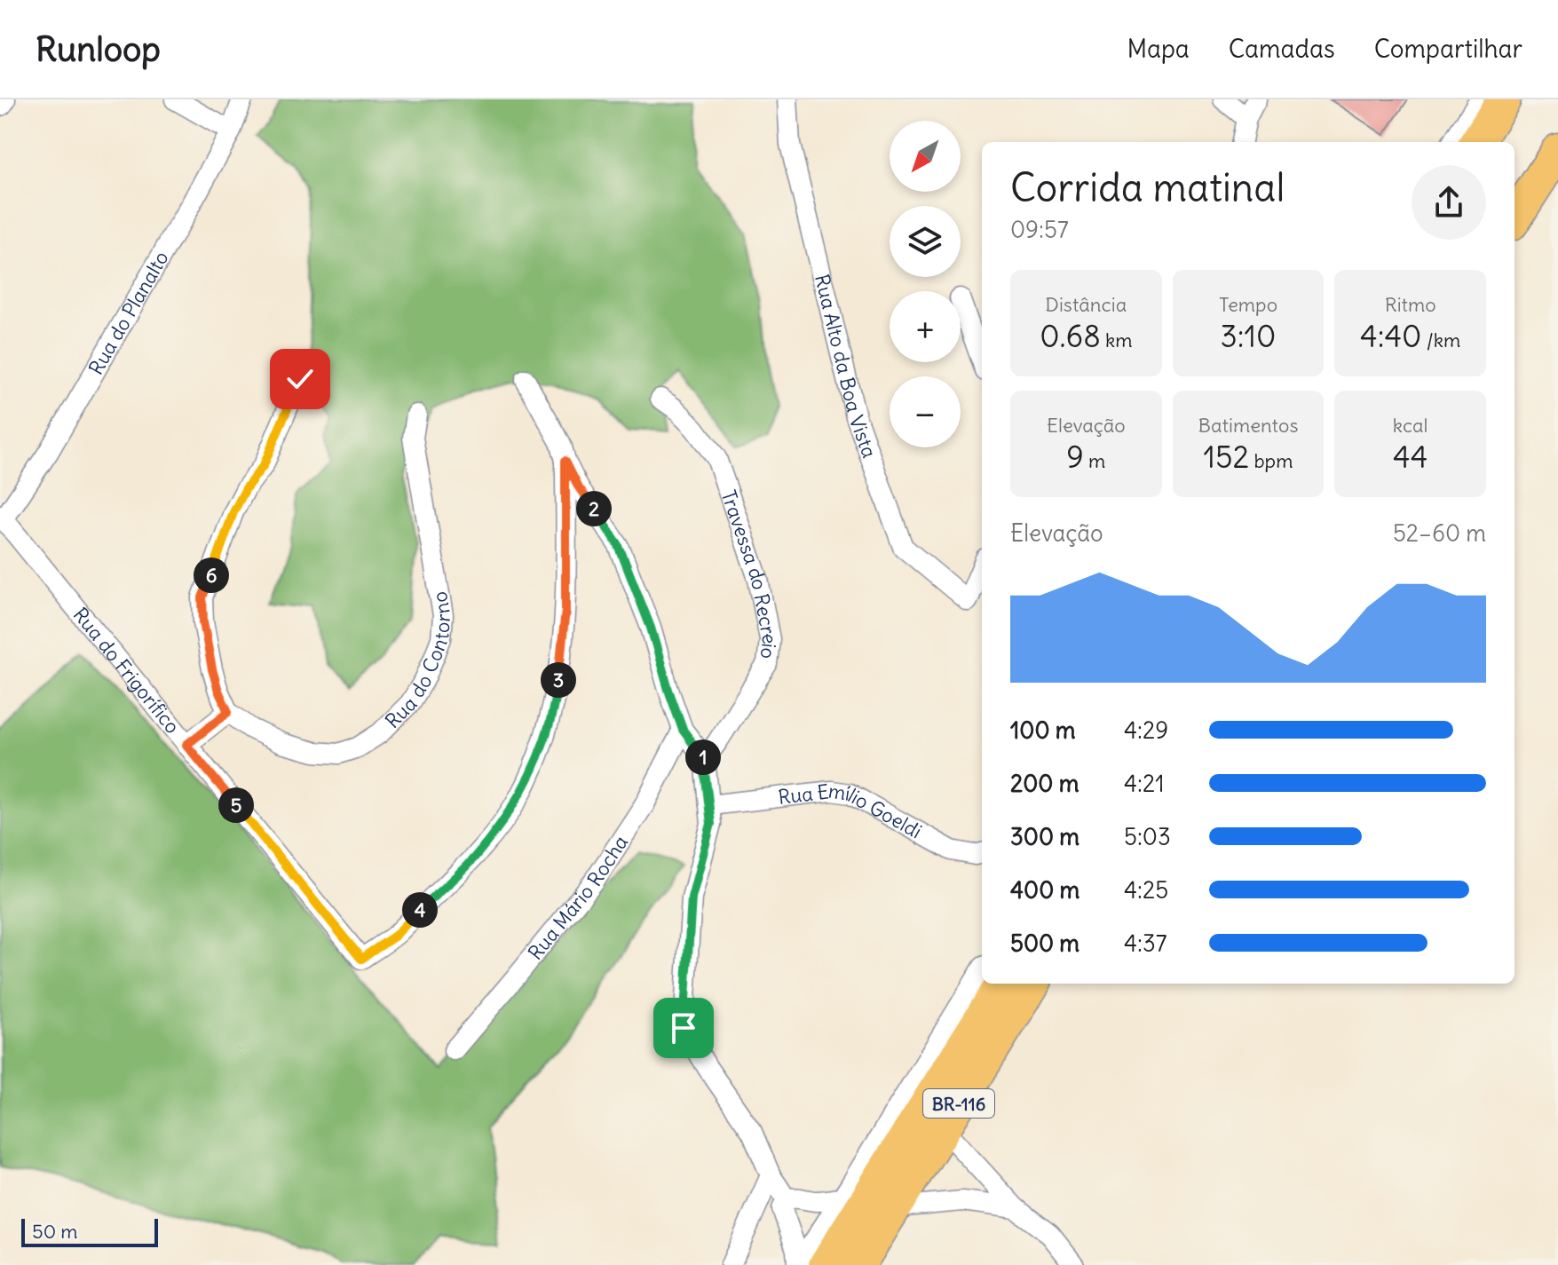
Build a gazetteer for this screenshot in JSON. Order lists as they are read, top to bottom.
{
  "streets": {
    "highway": ["BR-116"],
    "street": [
      "Rua do Planalto",
      "Rua Alto da Boa Vista",
      "Travessa do Recreio",
      "Rua do Contorno",
      "Rua do Frigorífico",
      "Rua Emílio Goeldi",
      "Rua Mário Rocha"
    ]
  },
  "crossings": [
    ["Rua do Planalto", "Rua do Frigorífico"]
  ],
  "scale_bar": "50 m",
  "north": "bottom left",
  "page": {
    "header": "Runloop",
    "nav": ["Mapa", "Camadas", "Compartilhar"],
    "map_buttons": ["+", "−"],
    "heading": ["Corrida matinal", "09:57"],
    "stats": [
      ["Distância", "0.68 km"],
      ["Tempo", "3:10"],
      ["Ritmo", "4:40 /km"],
      ["Elevação", "9 m"],
      ["Batimentos", "152 bpm"],
      ["kcal", "44"]
    ],
    "pins": [
      "2",
      "6",
      "3",
      "1",
      "5",
      "4"
    ],
    "chart": ["Elevação", "52–60 m"],
    "list": [
      {
        "name": "100 m",
        "note": "4:29"
      },
      {
        "name": "200 m",
        "note": "4:21"
      },
      {
        "name": "300 m",
        "note": "5:03"
      },
      {
        "name": "400 m",
        "note": "4:25"
      },
      {
        "name": "500 m",
        "note": "4:37"
      }
    ],
    "scale": "50 m"
  }
}
